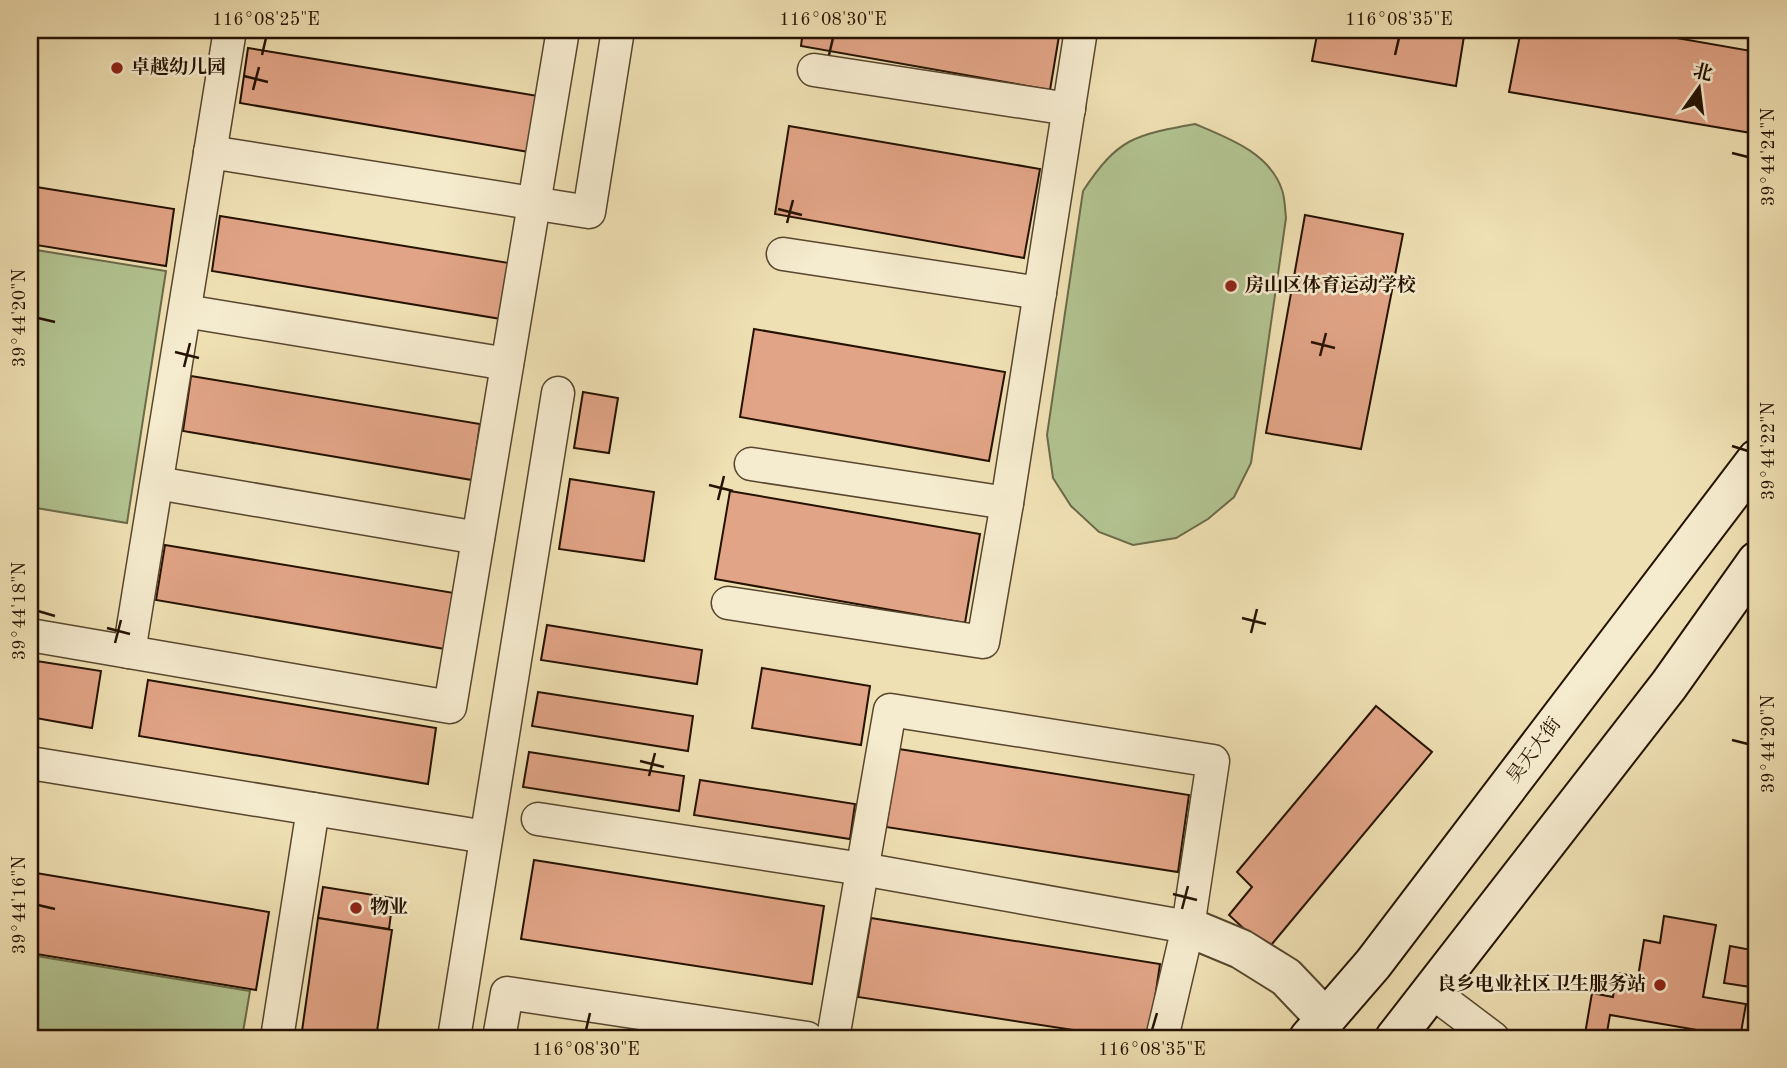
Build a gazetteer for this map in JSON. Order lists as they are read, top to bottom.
{
  "streets": {
    "main road": ["昊天大街"]
  },
  "places": [
    "卓越幼儿园",
    "房山区体育运动学校",
    "物业",
    "良乡电业社区卫生服务站"
  ],
  "north": "top",
  "coordinates": [
    "116°08'25\"E",
    "116°08'30\"E",
    "116°08'35\"E",
    "39°44'24\"N",
    "39°44'20\"N",
    "39°44'22\"N",
    "39°44'18\"N",
    "39°44'16\"N"
  ]
}
